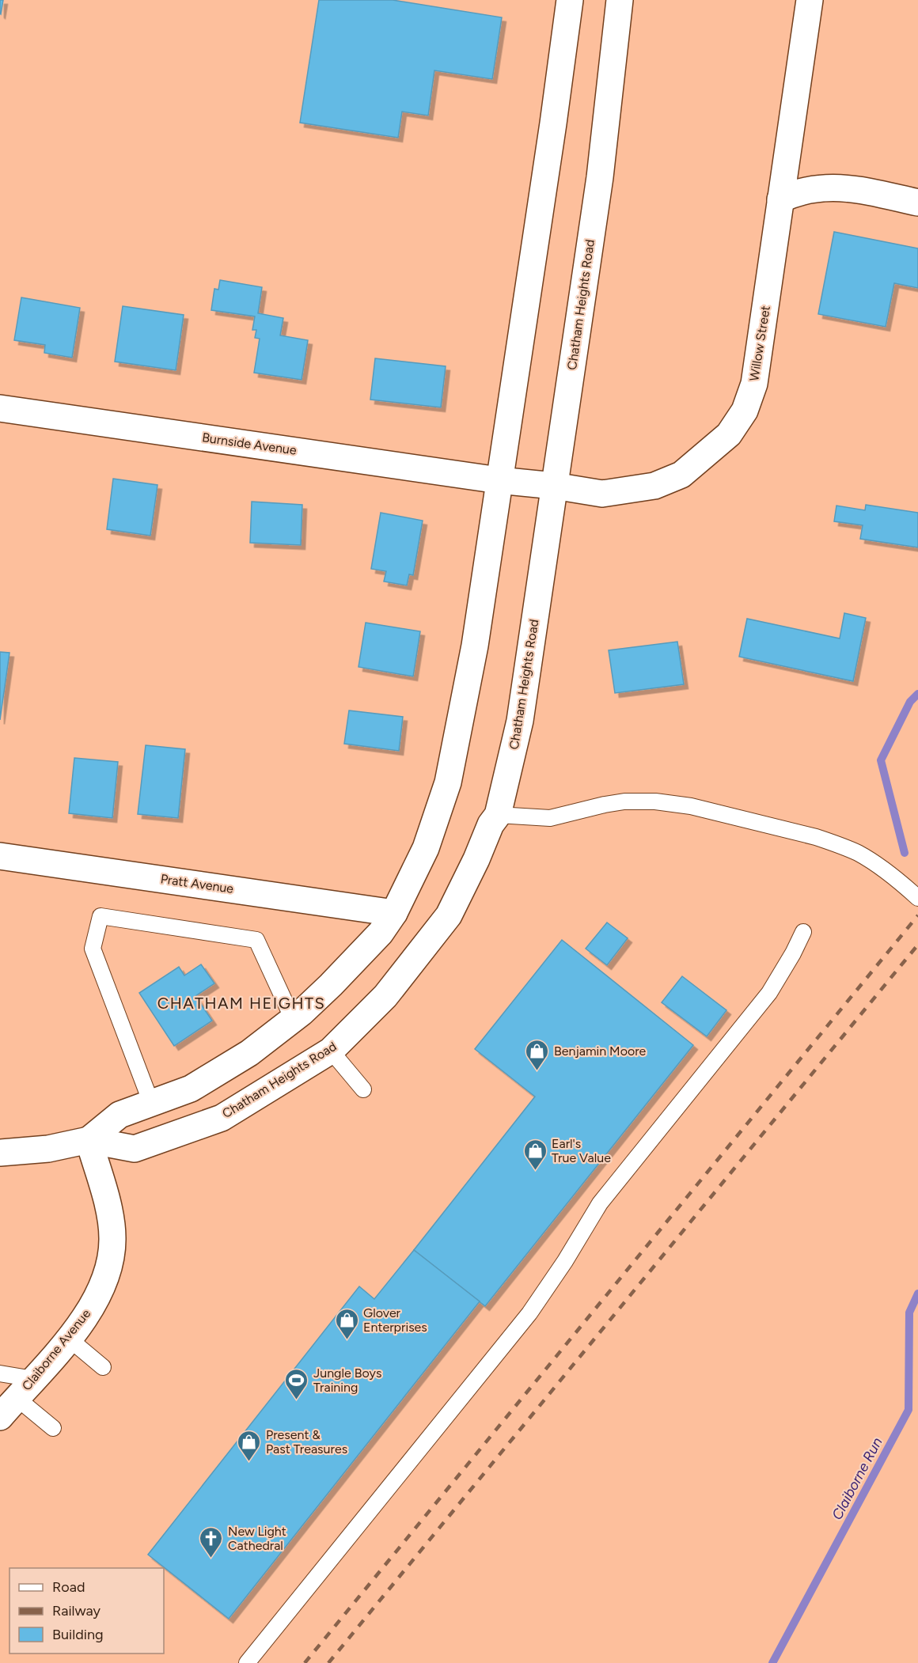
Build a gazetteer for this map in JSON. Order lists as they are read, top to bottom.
{
  "streets": {
    "main road": [
      "Chatham Heights Road",
      "Willow Street",
      "Burnside Avenue",
      "Pratt Avenue",
      "Claiborne Avenue"
    ]
  },
  "crossings": [
    ["Chatham Heights Road", "Willow Street"],
    ["Chatham Heights Road", "Burnside Avenue"],
    ["Chatham Heights Road", "Pratt Avenue"],
    ["Chatham Heights Road", "Claiborne Avenue"],
    ["Willow Street", "Burnside Avenue"]
  ],
  "districts": ["CHATHAM HEIGHTS"],
  "water": ["Claiborne Run"],
  "places": {
    "shop": [
      "Benjamin Moore",
      "Earl's True Value",
      "Glover Enterprises",
      "Present & Past Treasures"
    ],
    "sports": ["Jungle Boys Training"],
    "church": ["New Light Cathedral"]
  },
  "legend": ["Road", "Railway", "Building"]
}
